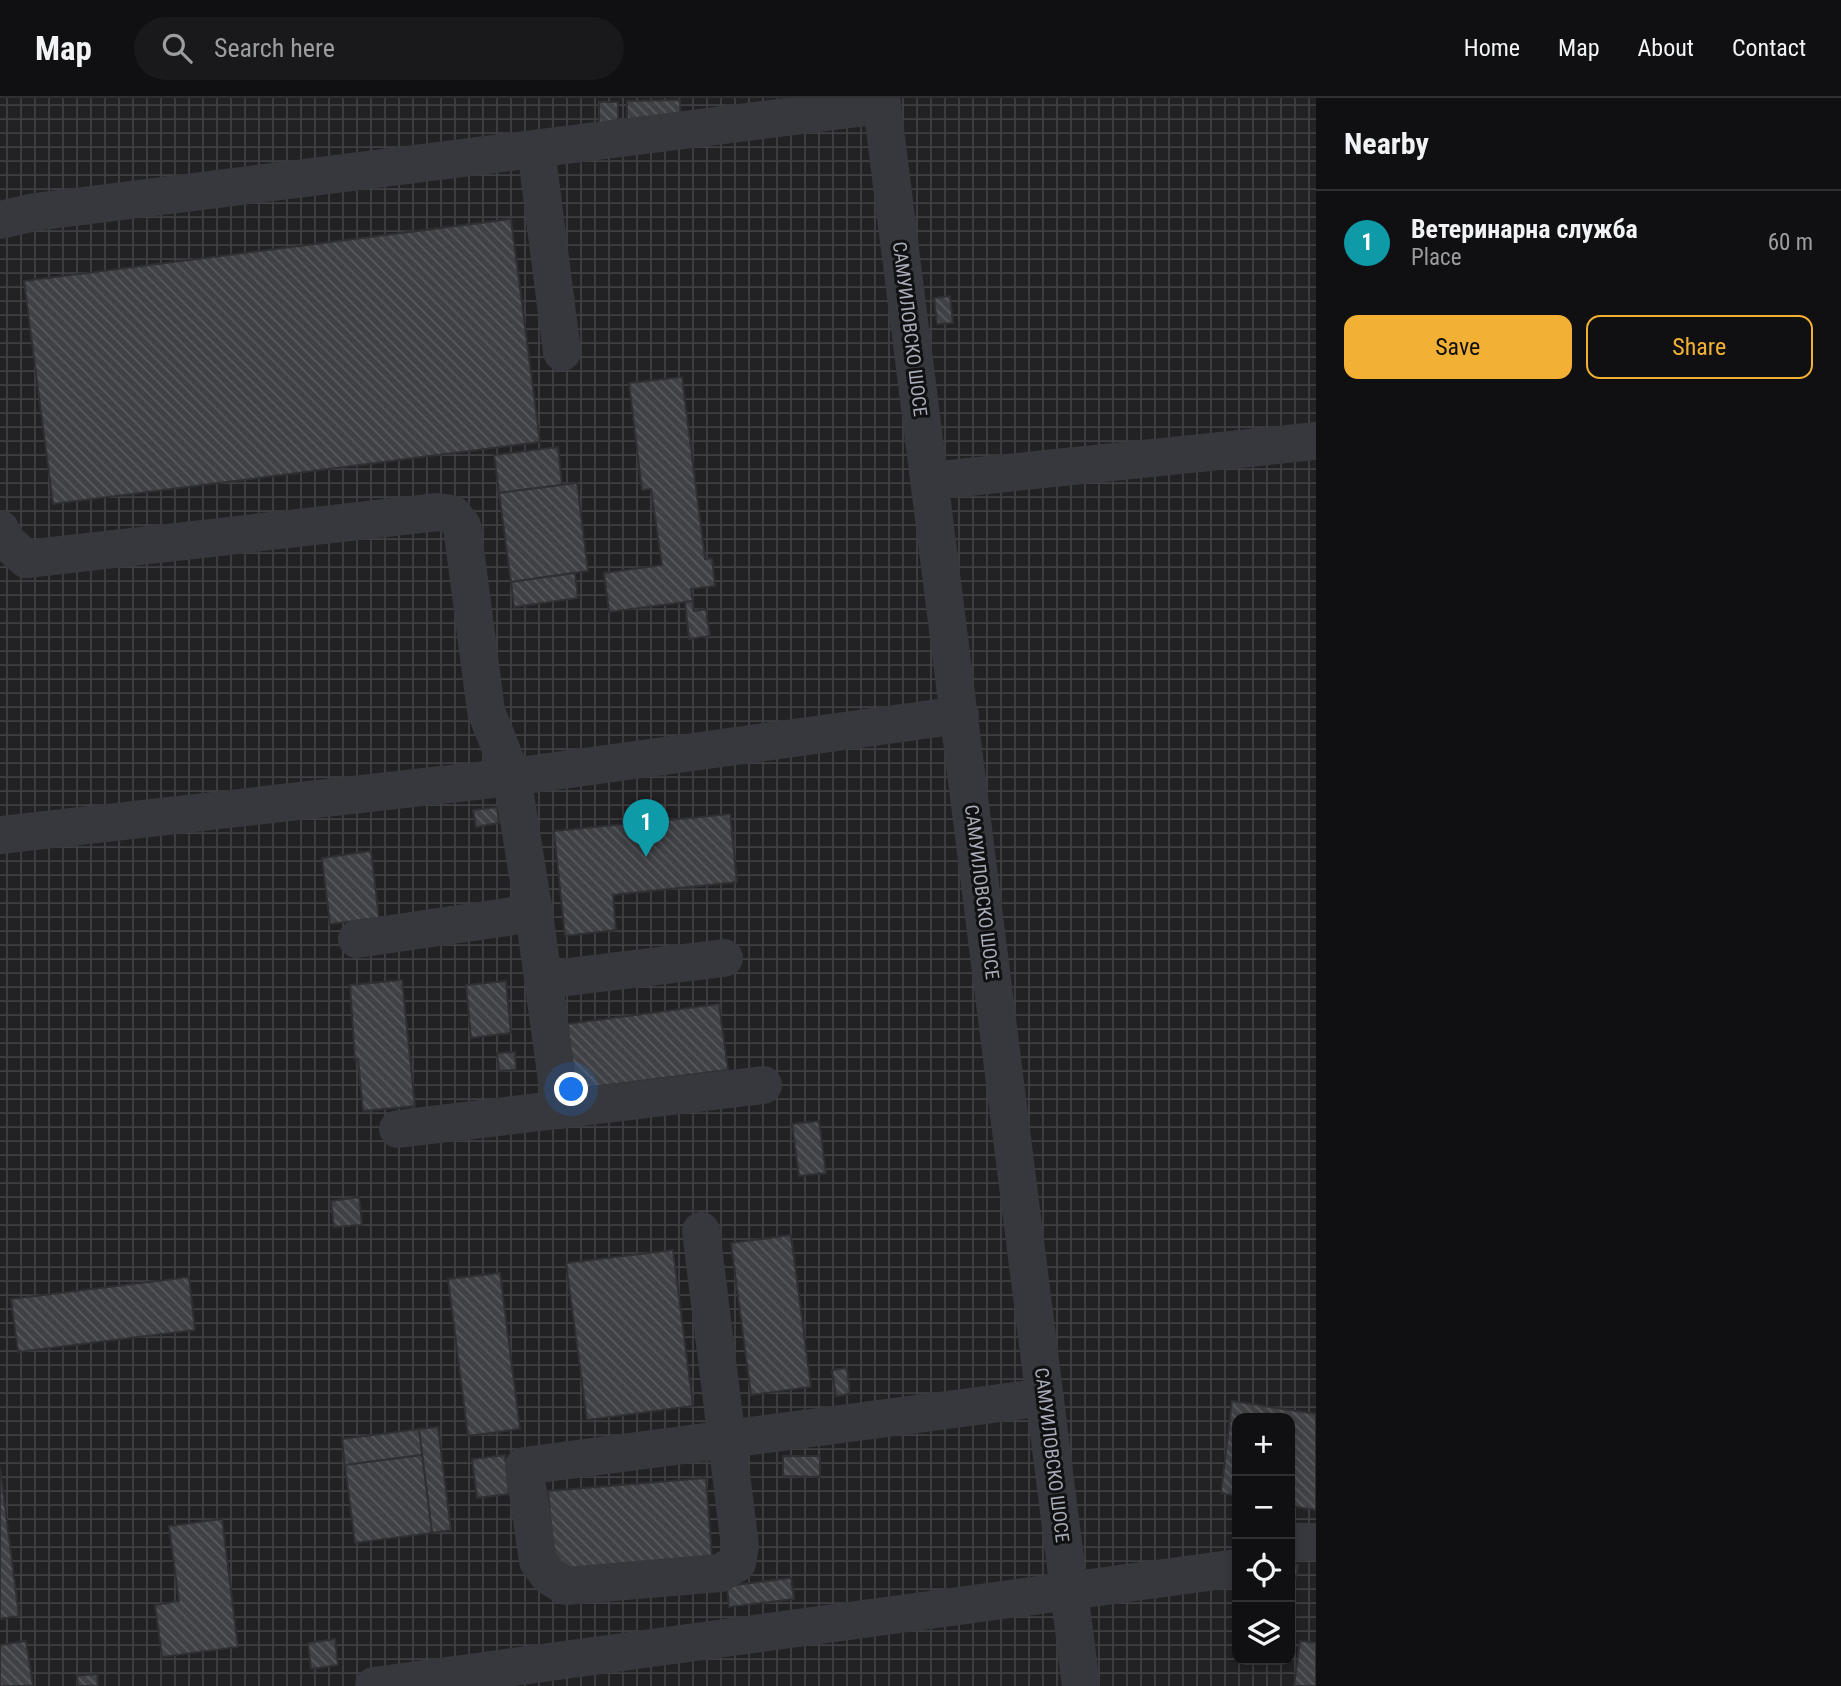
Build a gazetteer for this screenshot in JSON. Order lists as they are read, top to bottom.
{
  "streets": {
    "street": ["САМУИЛОВСКО ШОСЕ"]
  },
  "page": {
    "header": "Map",
    "search": "Search here",
    "nav": [
      "Home",
      "Map",
      "About",
      "Contact"
    ],
    "heading": "Nearby",
    "list": [
      {
        "mark": "1",
        "name": "Ветеринарна служба",
        "note": "Place",
        "value": "60 m"
      }
    ],
    "buttons": ["Save", "Share"],
    "pins": "1",
    "map_buttons": ["+", "−"]
  }
}
